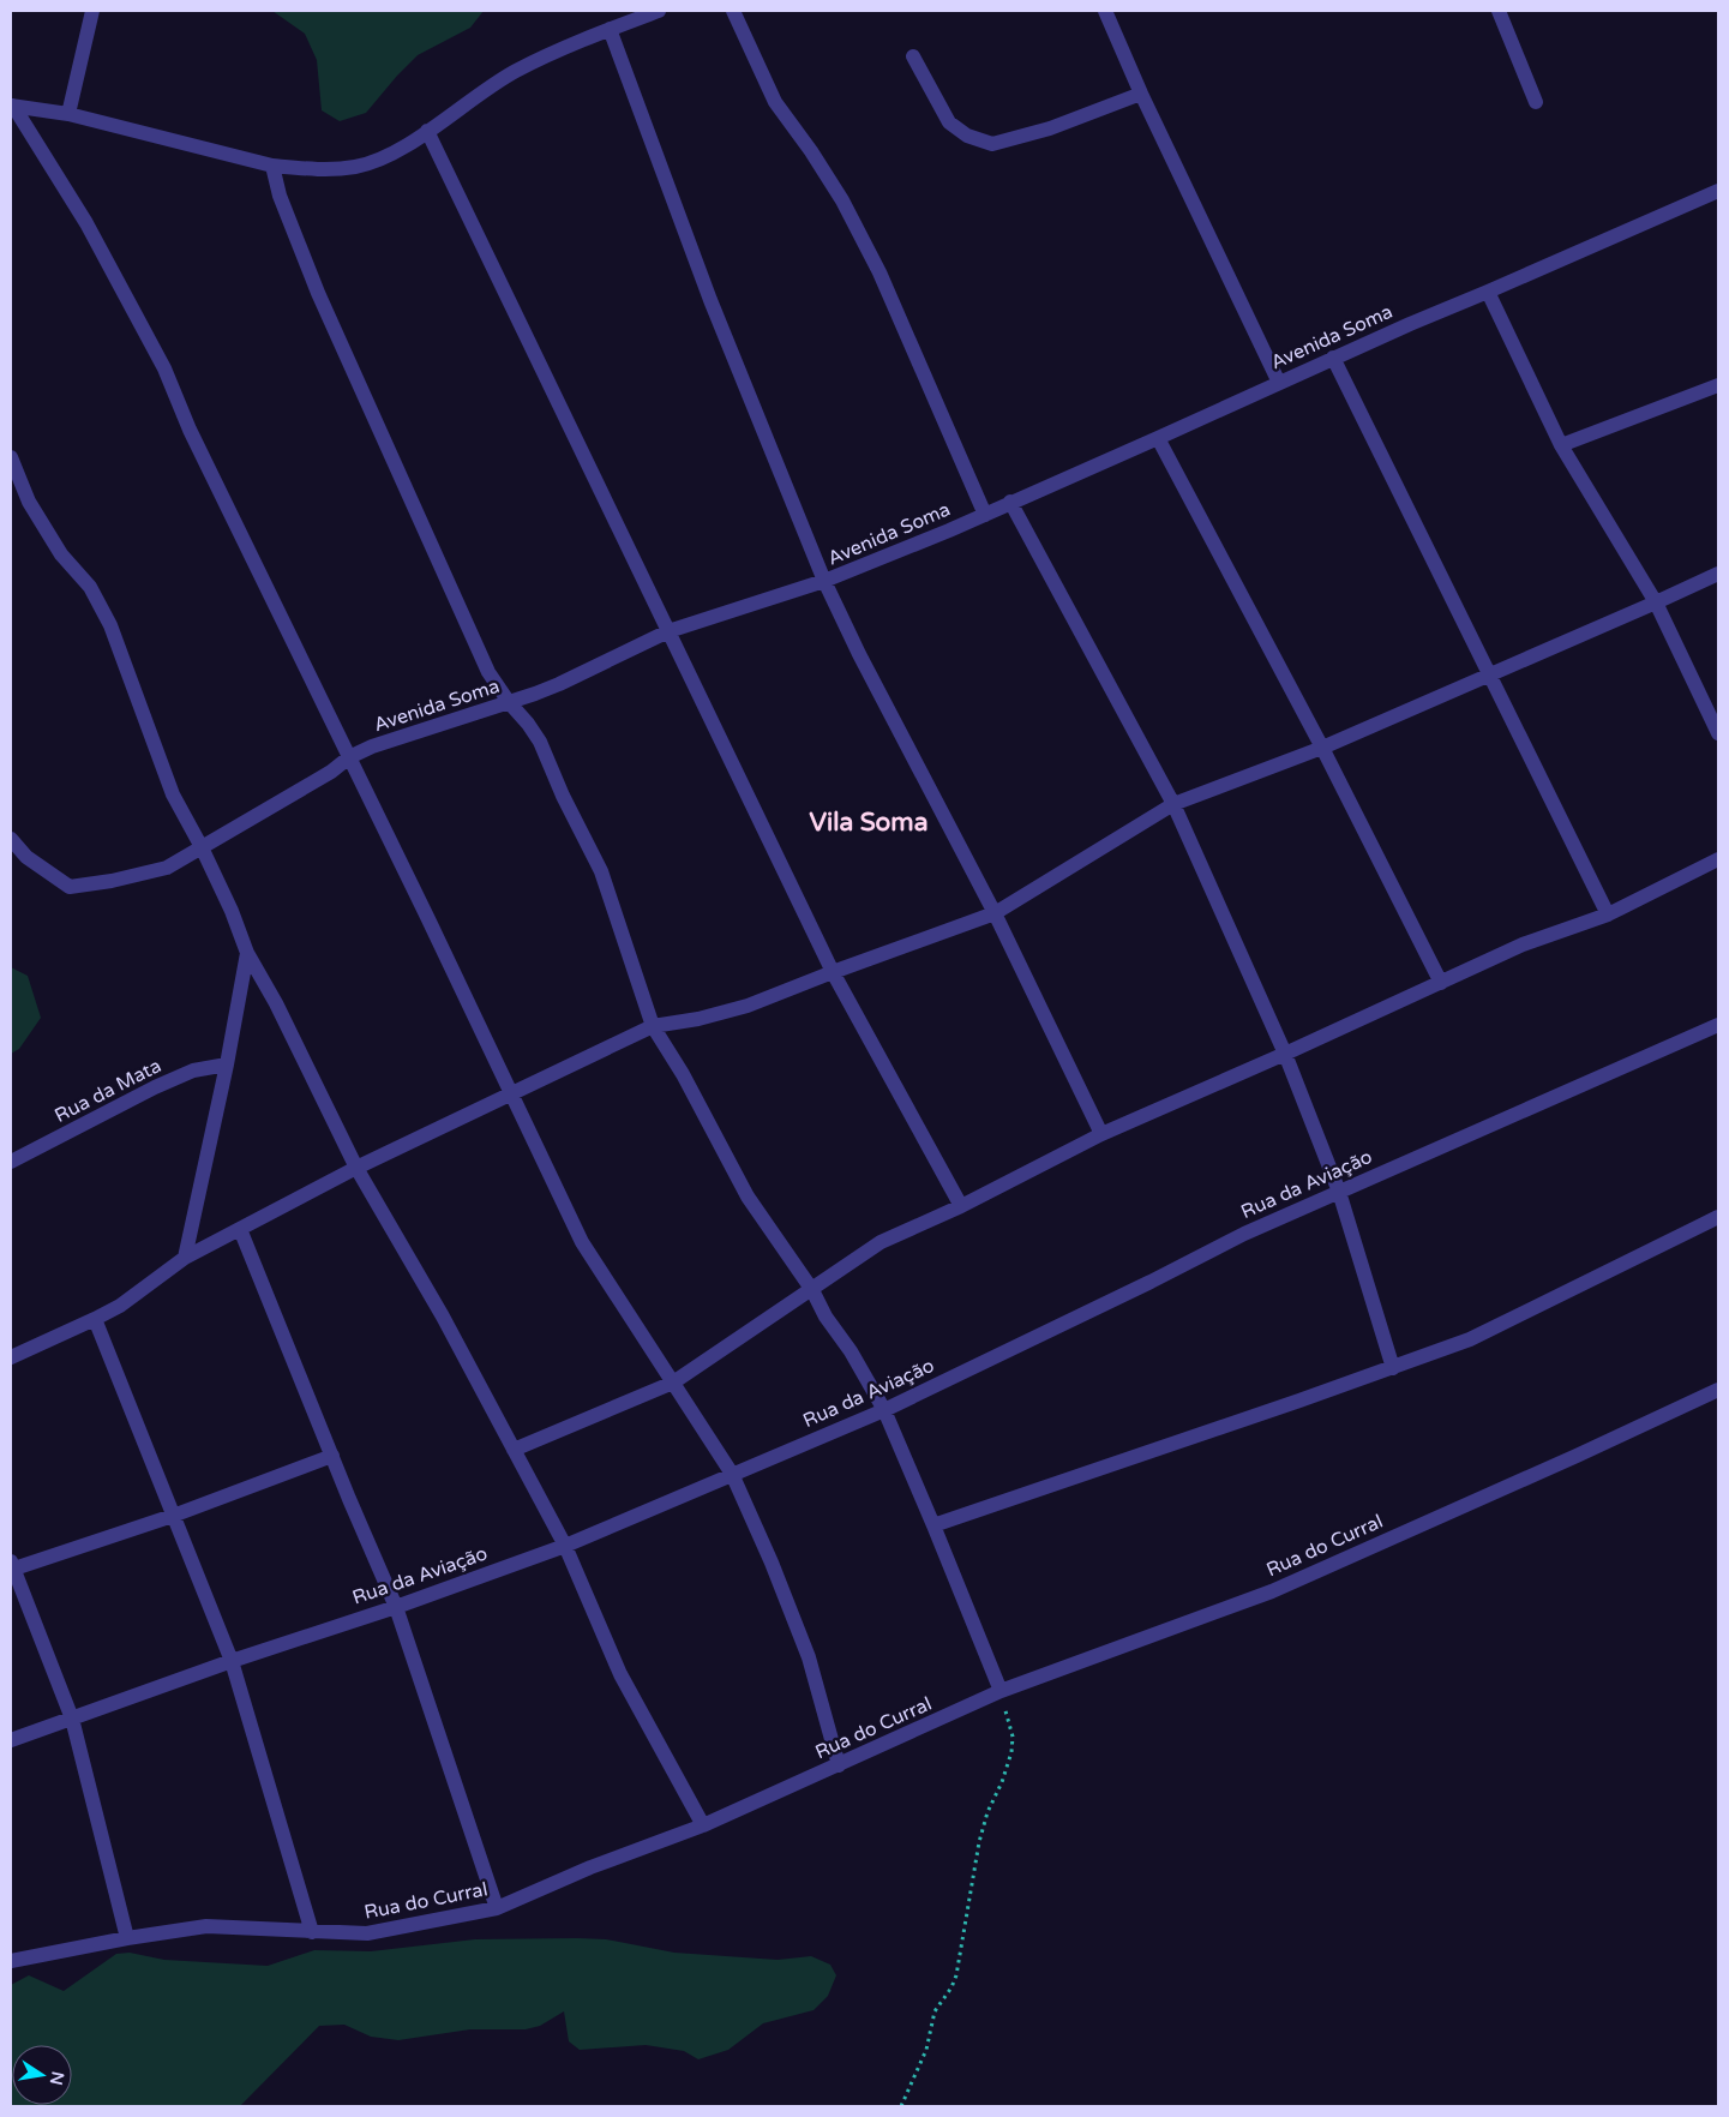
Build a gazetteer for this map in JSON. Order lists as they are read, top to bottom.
{
  "streets": {
    "street": [
      "Avenida Soma",
      "Rua da Mata",
      "Rua da Aviação",
      "Rua do Curral"
    ]
  },
  "districts": ["Vila Soma"],
  "north": "right"
}
